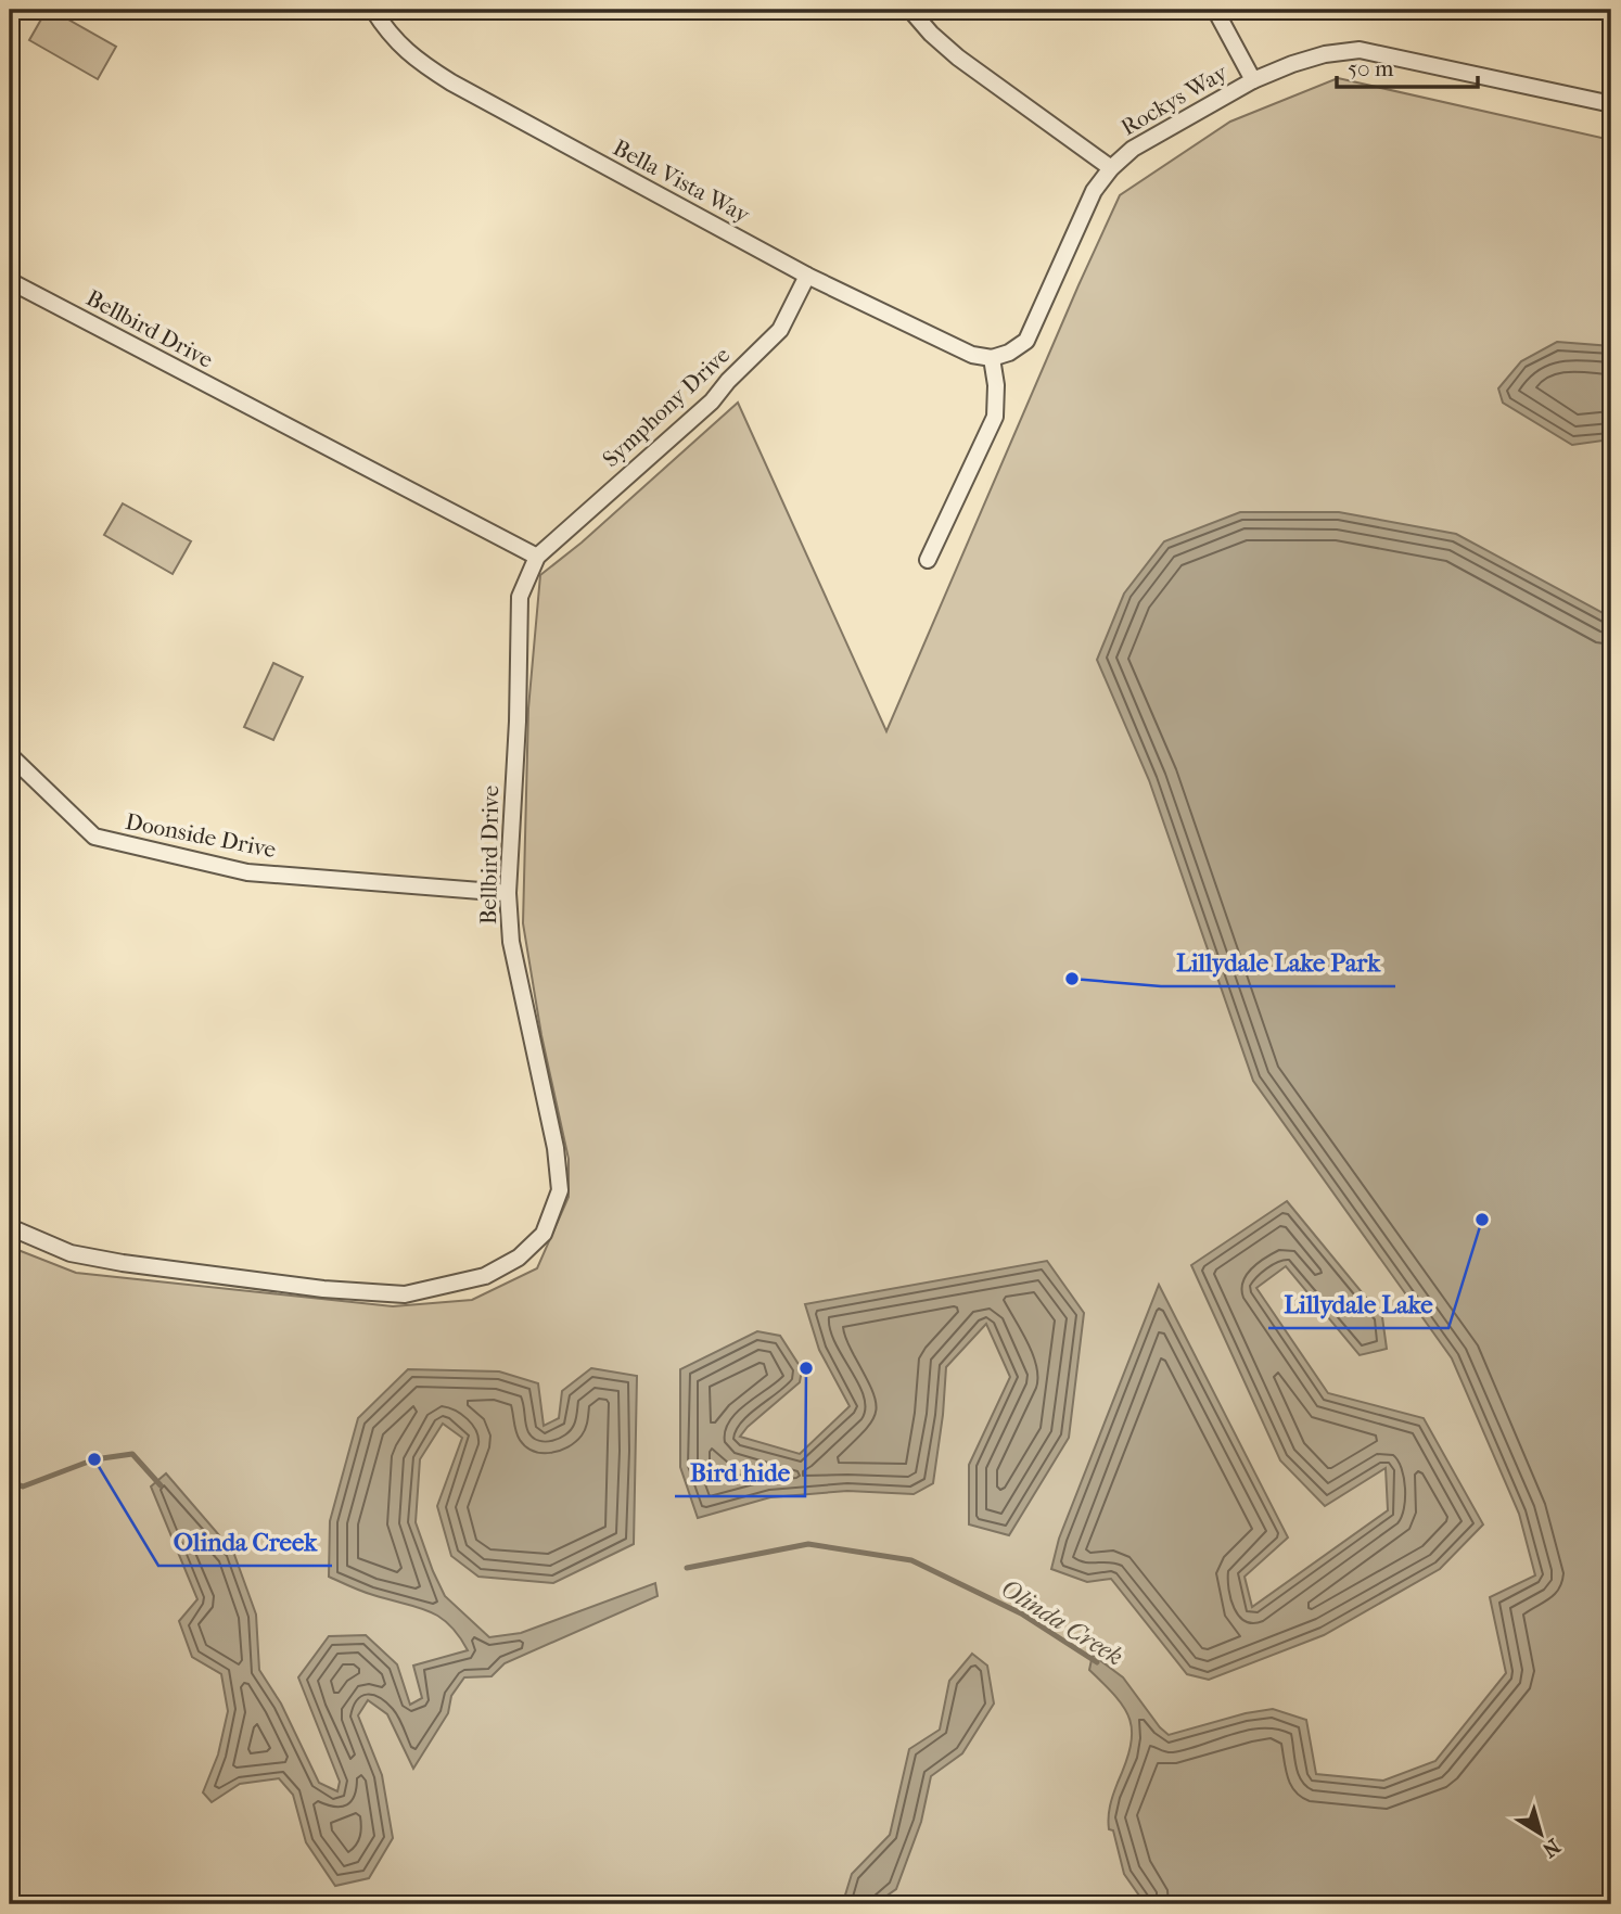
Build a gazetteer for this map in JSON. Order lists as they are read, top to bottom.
{
  "streets": {
    "street": [
      "Rockys Way",
      "Bella Vista Way",
      "Bellbird Drive",
      "Symphony Drive",
      "Doonside Drive"
    ]
  },
  "crossings": [
    ["Rockys Way", "Bella Vista Way"],
    ["Bella Vista Way", "Symphony Drive"],
    ["Bellbird Drive", "Symphony Drive"],
    ["Bellbird Drive", "Doonside Drive"]
  ],
  "water": ["Olinda Creek"],
  "places": [
    "Lillydale Lake Park",
    "Lillydale Lake",
    "Bird hide",
    "Olinda Creek"
  ],
  "scale_bar": "50 m",
  "north": "bottom right"
}
